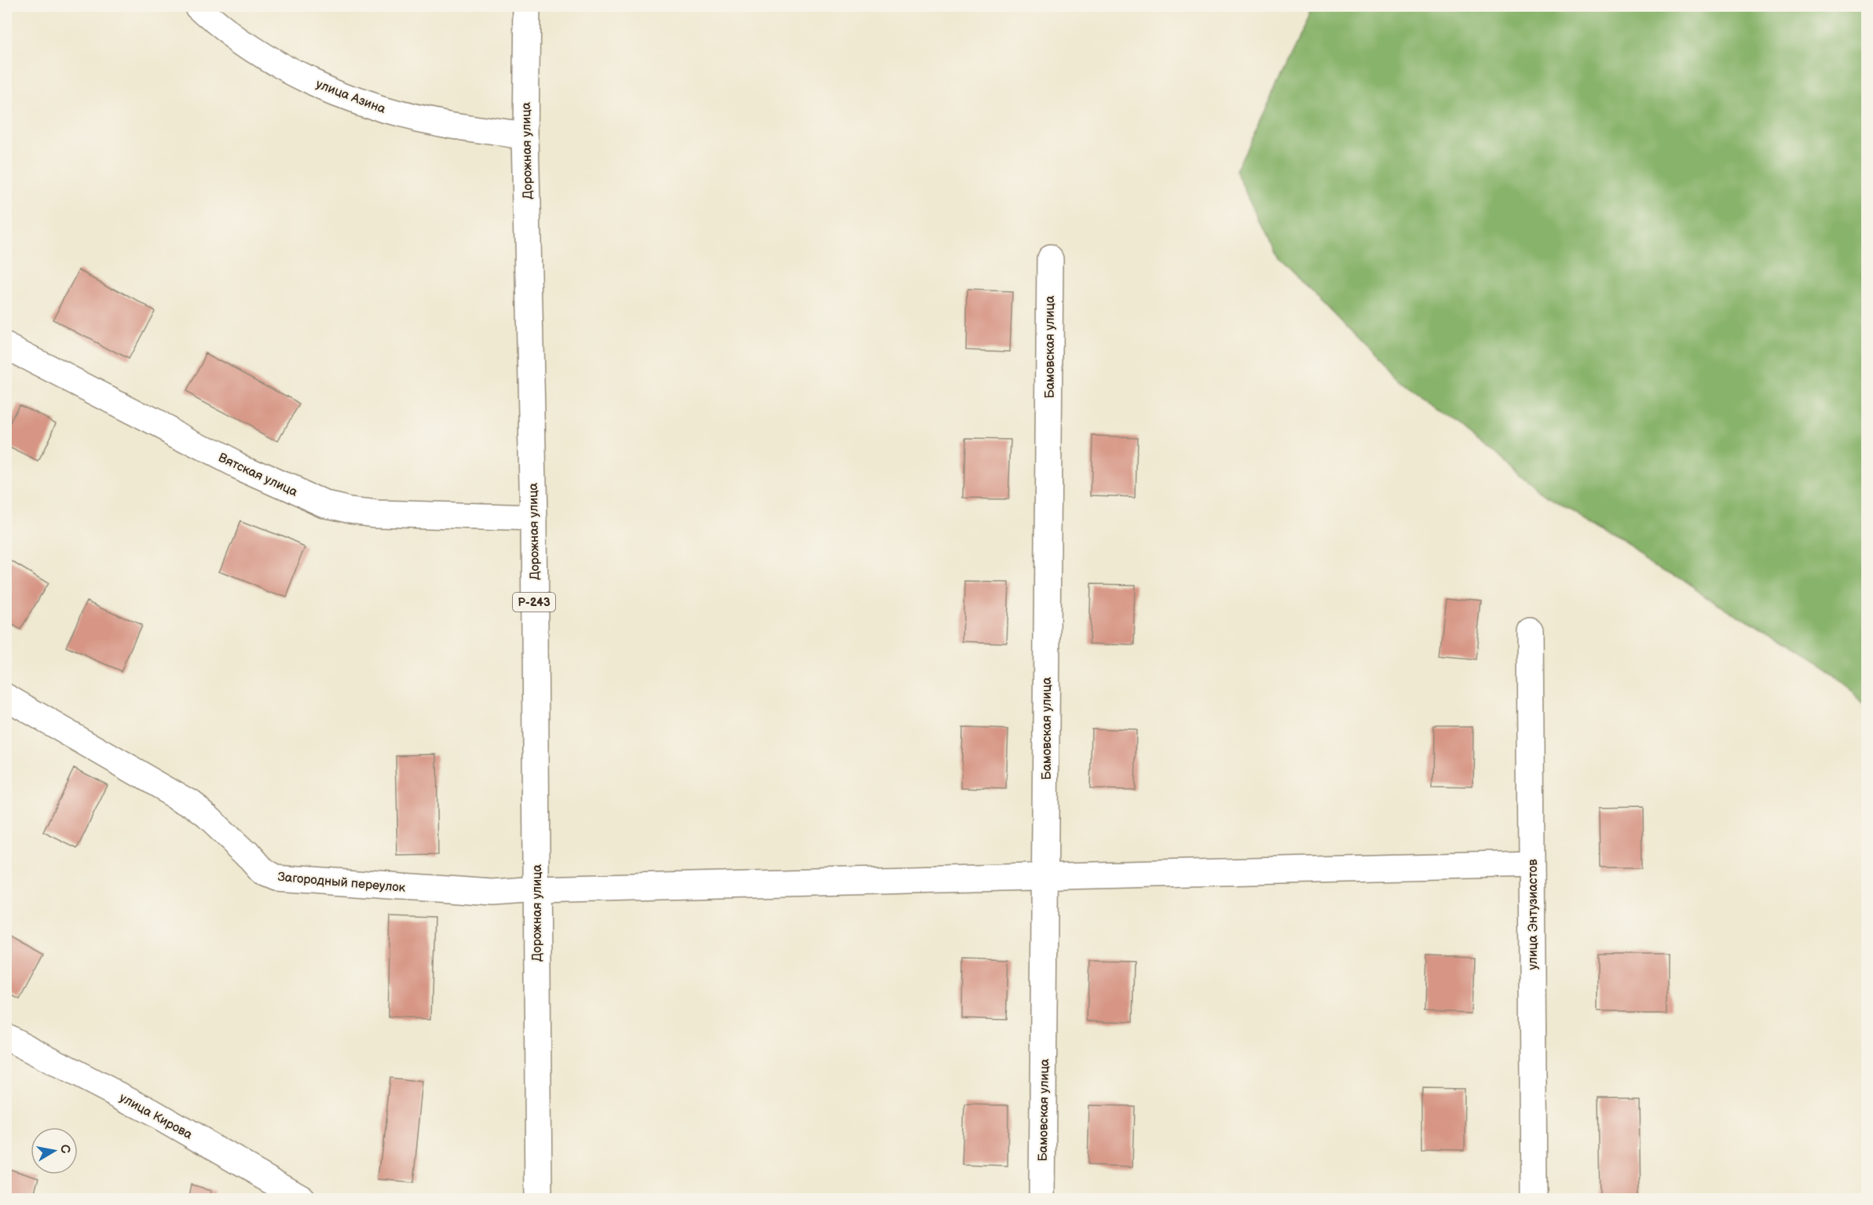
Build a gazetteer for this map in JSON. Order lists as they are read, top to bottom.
{
  "streets": {
    "main road": [
      "улица Азина",
      "Дорожная улица",
      "Бамовская улица",
      "Вятская улица",
      "Р-243",
      "Загородный переулок",
      "улица Энтузиастов",
      "улица Кирова"
    ]
  },
  "crossings": [
    ["улица Азина", "Дорожная улица"],
    ["Дорожная улица", "Вятская улица"],
    ["Дорожная улица", "Загородный переулок"],
    ["Бамовская улица", "Загородный переулок"],
    ["Загородный переулок", "улица Энтузиастов"]
  ],
  "north": "right"
}
